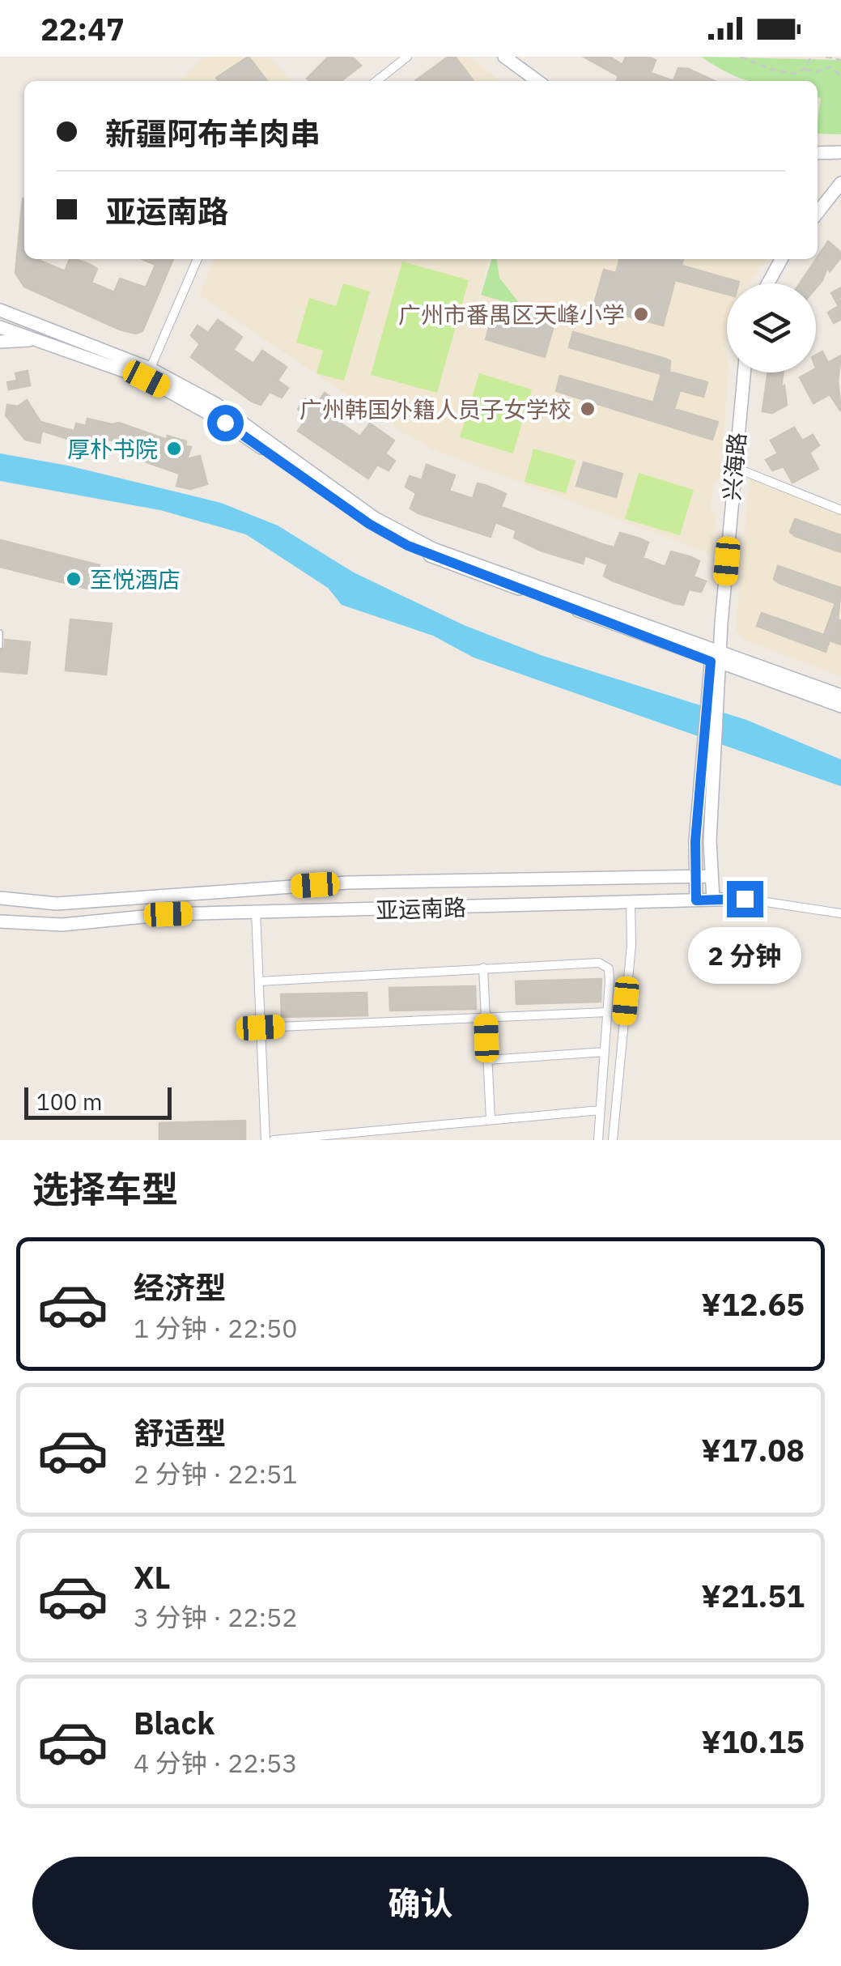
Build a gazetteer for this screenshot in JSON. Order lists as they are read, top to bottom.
{
  "streets": {
    "street": ["兴海路", "亚运南路"]
  },
  "places": [
    "广州市番禺区天峰小学",
    "广州韩国外籍人员子女学校",
    "厚朴书院",
    "至悦酒店"
  ],
  "scale_bar": "100 m",
  "page": {
    "status": "22:47",
    "banner": ["新疆阿布羊肉串", "亚运南路"],
    "bubble": "2 分钟",
    "scale": "100 m",
    "heading": "选择车型",
    "list": [
      {
        "name": "经济型",
        "note": "1 分钟 · 22:50",
        "value": "¥12.65"
      },
      {
        "name": "舒适型",
        "note": "2 分钟 · 22:51",
        "value": "¥17.08"
      },
      {
        "name": "XL",
        "note": "3 分钟 · 22:52",
        "value": "¥21.51"
      },
      {
        "name": "Black",
        "note": "4 分钟 · 22:53",
        "value": "¥10.15"
      }
    ],
    "buttons": "确认"
  }
}
